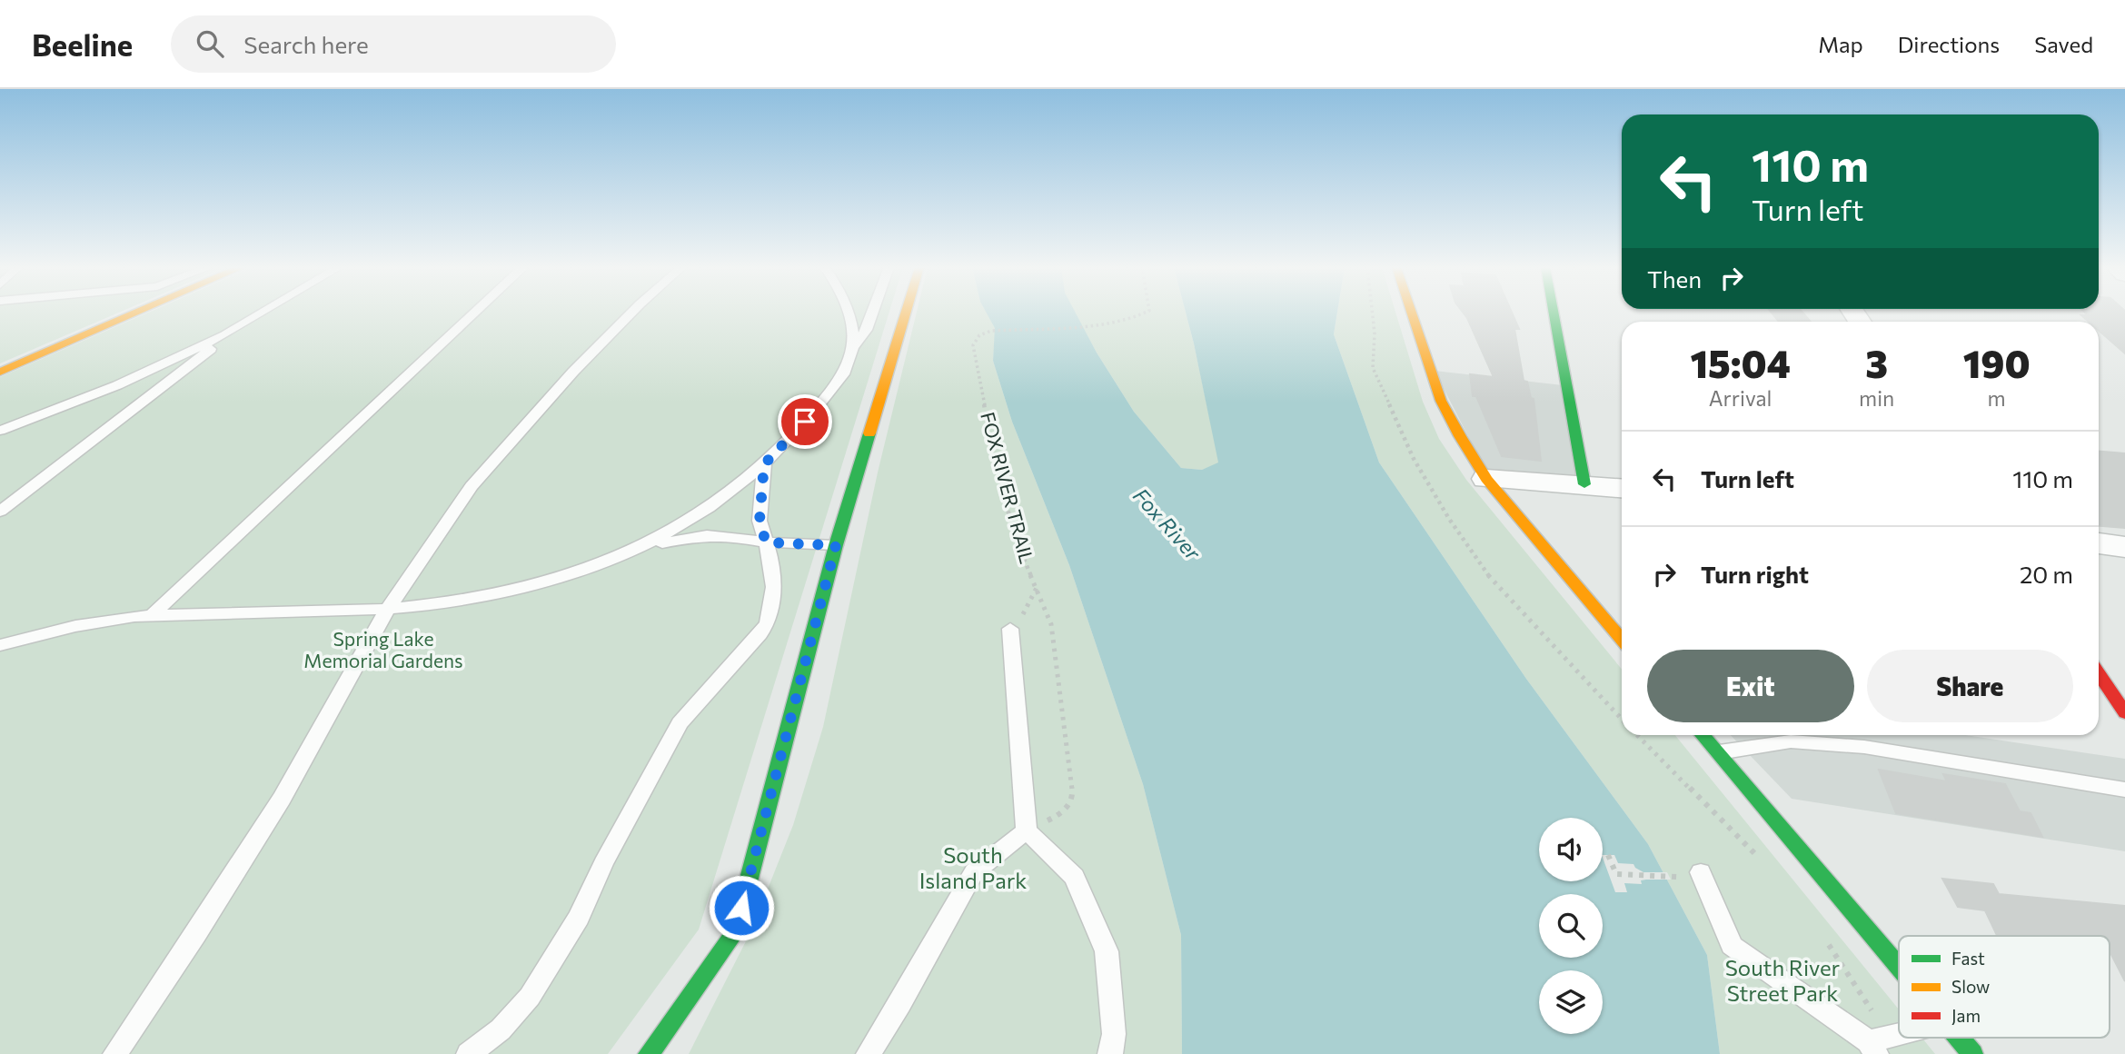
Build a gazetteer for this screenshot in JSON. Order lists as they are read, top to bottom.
{
  "streets": {
    "path": ["FOX RIVER TRAIL"]
  },
  "water": ["Fox River"],
  "parks": ["Spring Lake Memorial Gardens", "South Island Park", "South River Street Park"],
  "legend": ["Fast", "Slow", "Jam"],
  "page": {
    "header": "Beeline",
    "search": "Search here",
    "nav": ["Map", "Directions", "Saved"],
    "turn": ["110 m", "Turn left"],
    "then": "Then",
    "eta": [
      "15:04",
      "Arrival",
      "3",
      "min",
      "190",
      "m"
    ],
    "list": [
      {
        "name": "Turn left",
        "value": "110 m"
      },
      {
        "name": "Turn right",
        "value": "20 m"
      }
    ],
    "buttons": ["Exit", "Share"]
  }
}
